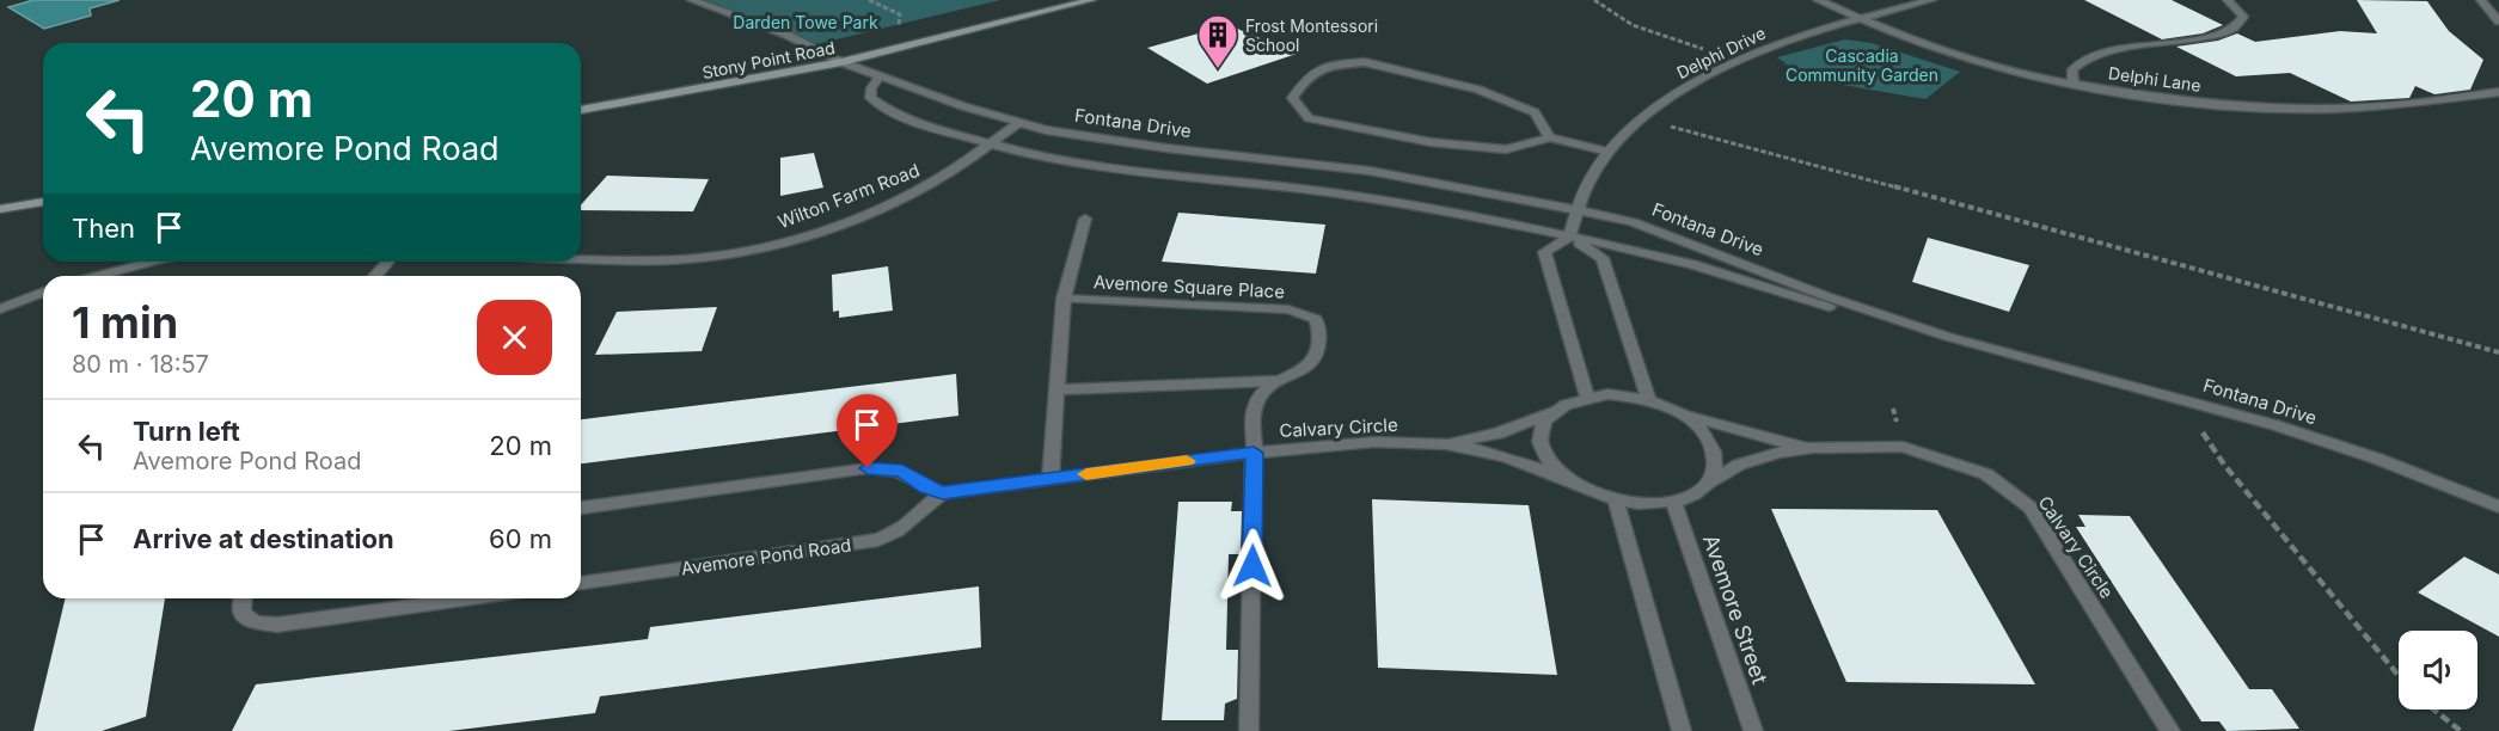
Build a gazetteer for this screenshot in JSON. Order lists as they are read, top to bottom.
{
  "streets": {
    "main road": ["Stony Point Road"],
    "street": [
      "Delphi Drive",
      "Delphi Lane",
      "Fontana Drive",
      "Wilton Farm Road",
      "Avemore Square Place",
      "Calvary Circle",
      "Avemore Pond Road",
      "Avemore Street"
    ]
  },
  "crossings": [
    ["Delphi Drive", "Delphi Lane"],
    ["Delphi Drive", "Fontana Drive"],
    ["Stony Point Road", "Fontana Drive"],
    ["Fontana Drive", "Wilton Farm Road"],
    ["Calvary Circle", "Avemore Pond Road"],
    ["Calvary Circle", "Avemore Street"]
  ],
  "parks": ["Darden Towe Park", "Cascadia Community Garden"],
  "places": {
    "building": ["Frost Montessori School"]
  },
  "page": {
    "turn": ["20 m", "Avemore Pond Road"],
    "then": "Then",
    "heading": ["1 min", "80 m · 18:57"],
    "list": [
      {
        "name": "Turn left",
        "note": "Avemore Pond Road",
        "value": "20 m"
      },
      {
        "name": "Arrive at destination",
        "value": "60 m"
      }
    ]
  }
}
